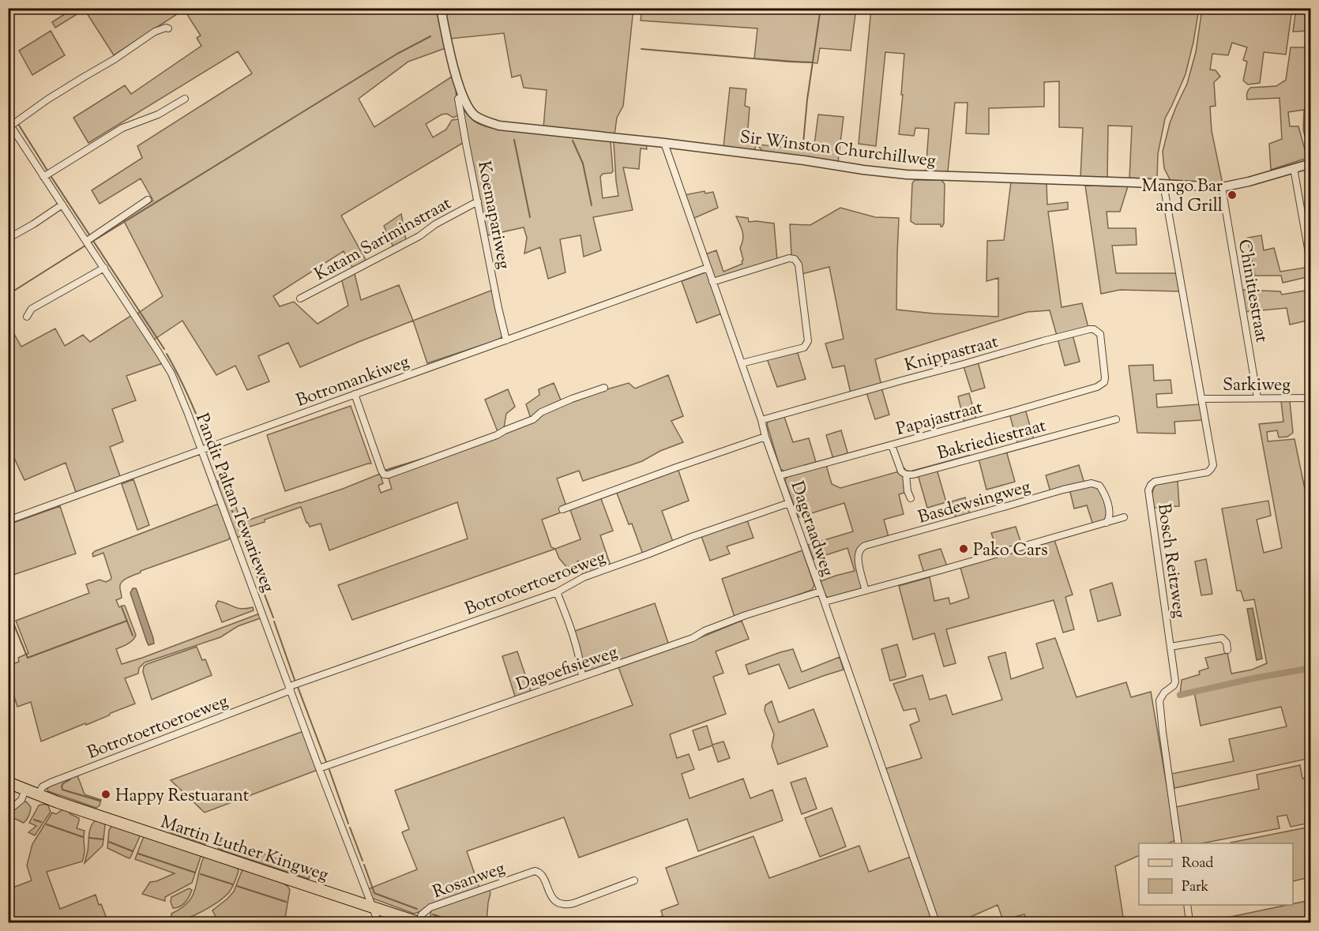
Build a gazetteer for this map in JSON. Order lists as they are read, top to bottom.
{
  "streets": {
    "main road": ["Martin Luther Kingweg"],
    "street": [
      "Sir Winston Churchillweg",
      "Koemapariweg",
      "Katam Sariminstraat",
      "Chinitiestraat",
      "Knippastraat",
      "Botromankiweg",
      "Sarkiweg",
      "Papajastraat",
      "Bakriediestraat",
      "Basdewsingweg",
      "Pandit Paltan Tewarieweg",
      "Dageraadweg",
      "Bosch Reitzweg",
      "Botrotoertoeroeweg",
      "Dagoefisieweg",
      "Rosanweg"
    ]
  },
  "crossings": [
    ["Sir Winston Churchillweg", "Koemapariweg"],
    ["Sir Winston Churchillweg", "Chinitiestraat"],
    ["Sir Winston Churchillweg", "Dageraadweg"],
    ["Sir Winston Churchillweg", "Bosch Reitzweg"],
    ["Koemapariweg", "Katam Sariminstraat"],
    ["Koemapariweg", "Botromankiweg"],
    ["Chinitiestraat", "Sarkiweg"],
    ["Knippastraat", "Papajastraat"],
    ["Knippastraat", "Dageraadweg"],
    ["Botromankiweg", "Pandit Paltan Tewarieweg"],
    ["Botromankiweg", "Dageraadweg"],
    ["Sarkiweg", "Bosch Reitzweg"],
    ["Papajastraat", "Dageraadweg"],
    ["Pandit Paltan Tewarieweg", "Botrotoertoeroeweg"],
    ["Pandit Paltan Tewarieweg", "Dagoefisieweg"],
    ["Pandit Paltan Tewarieweg", "Martin Luther Kingweg"],
    ["Dageraadweg", "Botrotoertoeroeweg"],
    ["Dageraadweg", "Dagoefisieweg"],
    ["Botrotoertoeroeweg", "Martin Luther Kingweg"],
    ["Martin Luther Kingweg", "Rosanweg"]
  ],
  "places": ["Mango Bar and Grill", "Pako Cars", "Happy Restuarant"],
  "legend": ["Road", "Park"]
}
